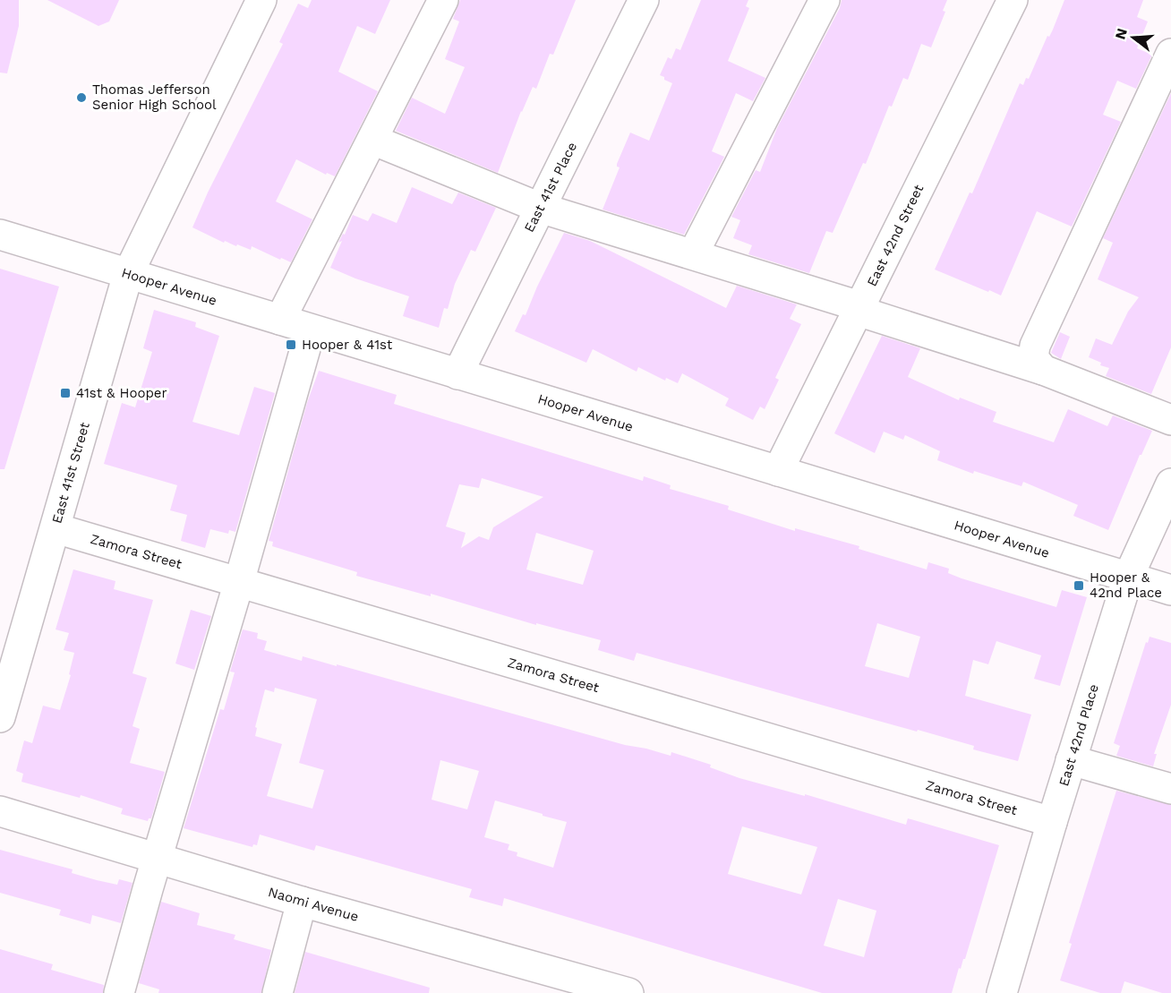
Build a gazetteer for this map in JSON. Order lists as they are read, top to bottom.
{
  "streets": {
    "street": [
      "East 41st Place",
      "East 42nd Street",
      "Hooper Avenue",
      "East 41st Street",
      "Zamora Street",
      "East 42nd Place",
      "Naomi Avenue"
    ]
  },
  "crossings": [
    ["East 41st Place", "Hooper Avenue"],
    ["East 42nd Street", "Hooper Avenue"],
    ["Hooper Avenue", "East 41st Street"],
    ["Hooper Avenue", "East 42nd Place"],
    ["East 41st Street", "Zamora Street"],
    ["Zamora Street", "East 42nd Place"]
  ],
  "places": {
    "other": ["Thomas Jefferson Senior High School"],
    "transit": ["Hooper & 41st", "41st & Hooper", "Hooper & 42nd Place"]
  },
  "north": "left"
}
